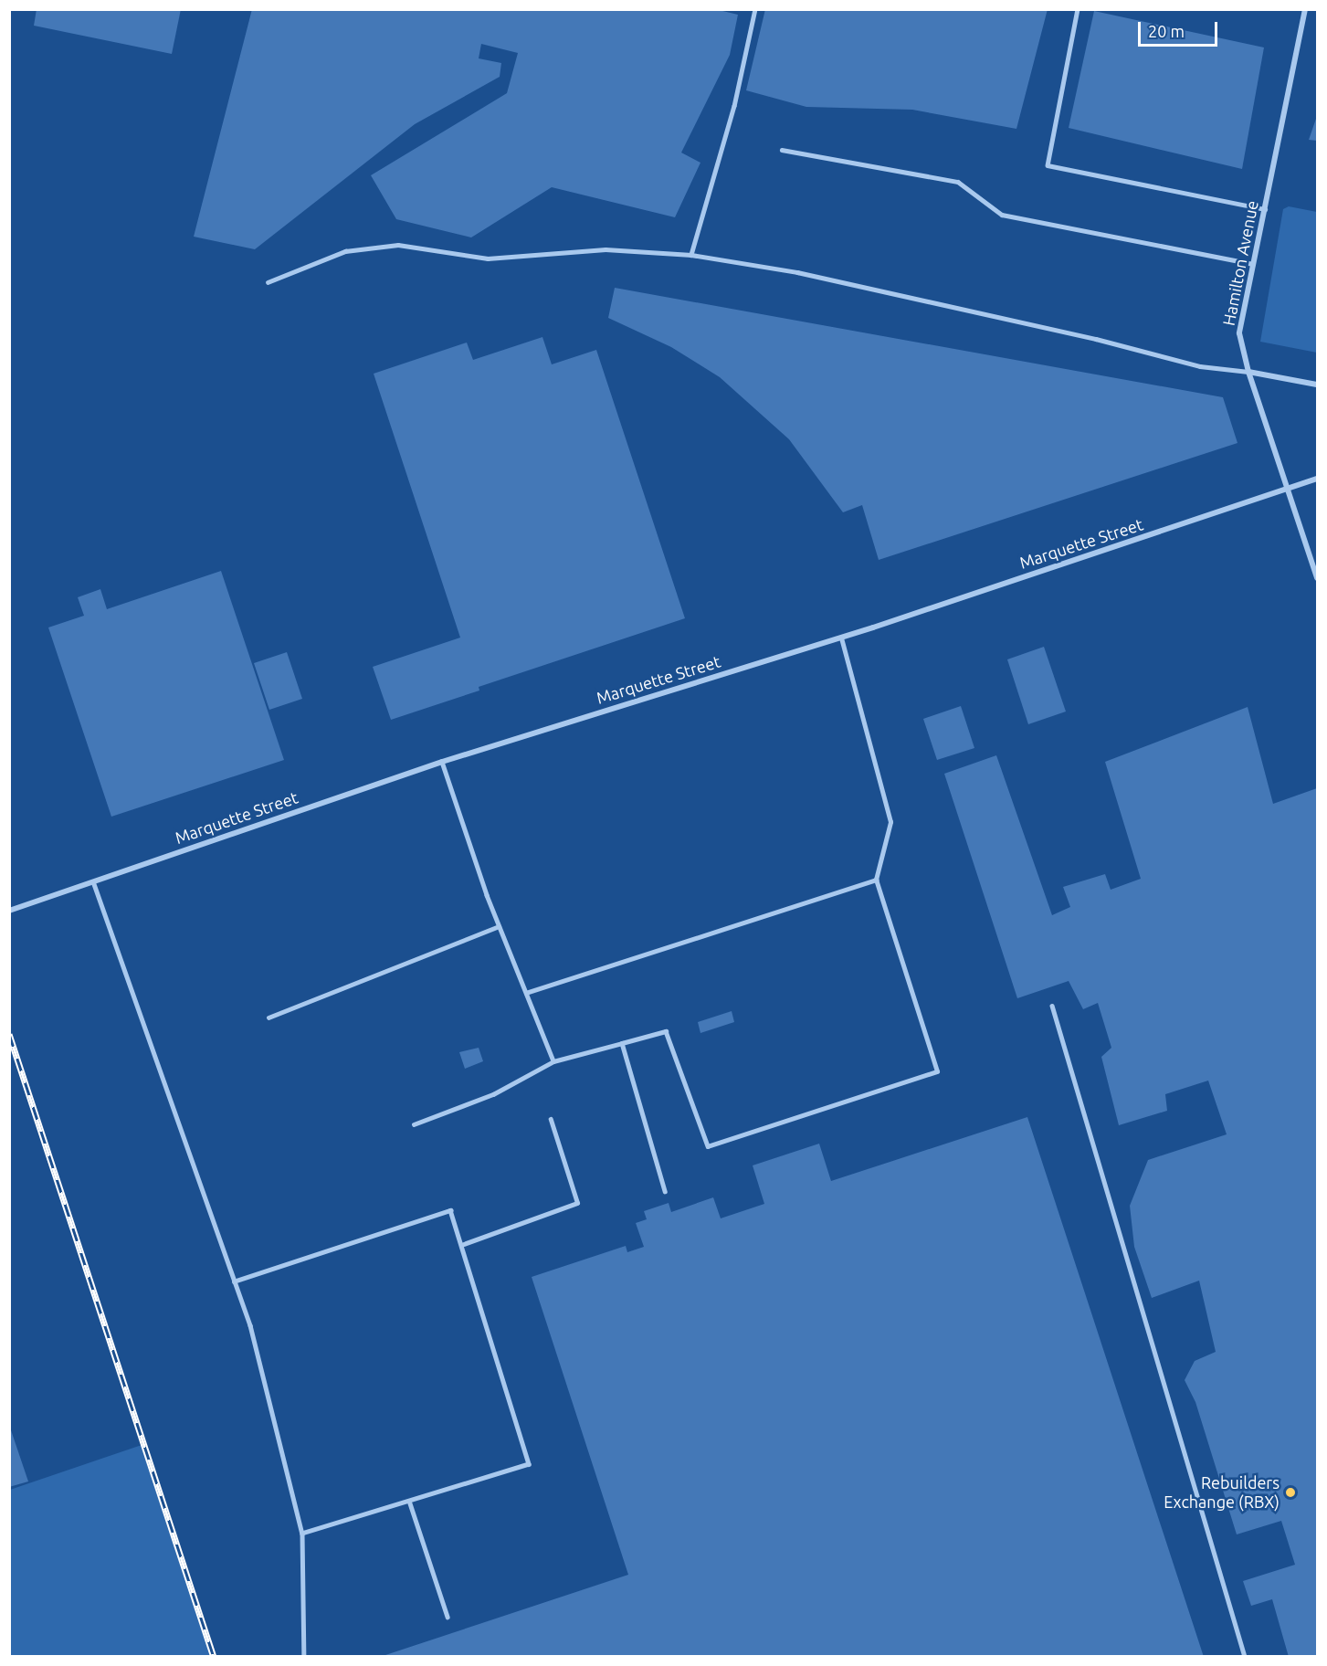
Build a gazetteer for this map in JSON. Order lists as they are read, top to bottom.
{
  "streets": {
    "street": ["Hamilton Avenue", "Marquette Street"]
  },
  "crossings": [
    ["Hamilton Avenue", "Marquette Street"]
  ],
  "places": ["Rebuilders Exchange (RBX)"],
  "scale_bar": "20 m"
}
